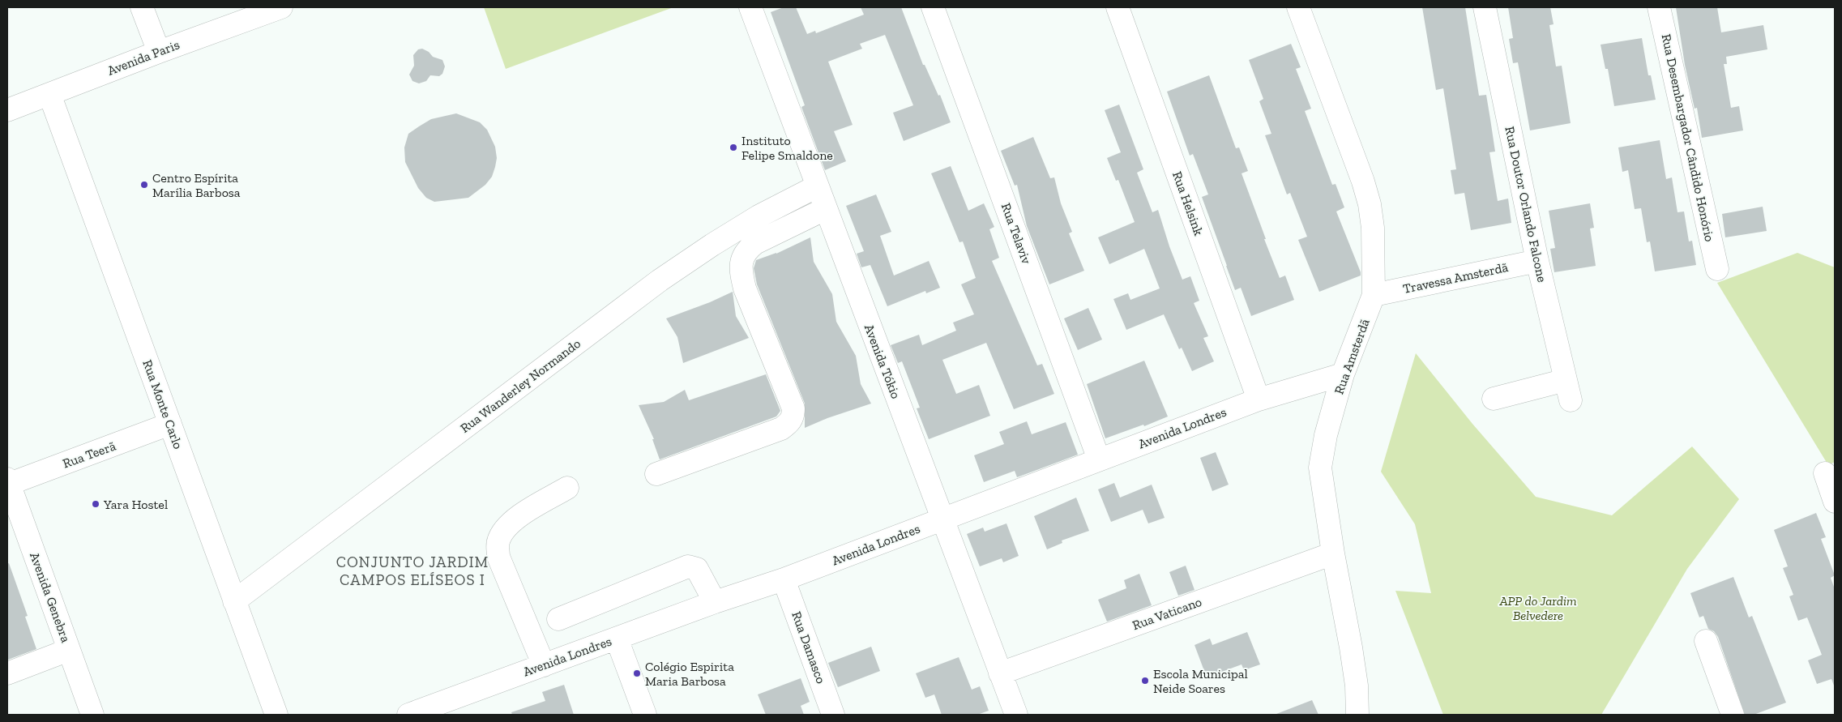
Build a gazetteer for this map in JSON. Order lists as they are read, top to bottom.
{
  "streets": {
    "street": [
      "Avenida Paris",
      "Rua Desembargador Cândido Honório",
      "Rua Helsink",
      "Rua Doutor Orlando Falcone",
      "Rua Telaviv",
      "Travessa Amsterdã",
      "Rua Amsterdã",
      "Avenida Tókio",
      "Rua Wanderley Normando",
      "Rua Monte Carlo",
      "Avenida Londres",
      "Rua Teerã",
      "Avenida Genebra",
      "Rua Vaticano",
      "Rua Damasco"
    ]
  },
  "crossings": [
    ["Avenida Paris", "Rua Monte Carlo"],
    ["Rua Helsink", "Avenida Londres"],
    ["Rua Doutor Orlando Falcone", "Travessa Amsterdã"],
    ["Rua Telaviv", "Avenida Londres"],
    ["Travessa Amsterdã", "Rua Amsterdã"],
    ["Rua Amsterdã", "Avenida Londres"],
    ["Rua Amsterdã", "Rua Vaticano"],
    ["Avenida Tókio", "Rua Wanderley Normando"],
    ["Avenida Tókio", "Avenida Londres"],
    ["Avenida Tókio", "Rua Vaticano"],
    ["Rua Wanderley Normando", "Rua Monte Carlo"],
    ["Rua Monte Carlo", "Rua Teerã"],
    ["Avenida Londres", "Rua Damasco"],
    ["Rua Teerã", "Avenida Genebra"]
  ],
  "districts": ["CONJUNTO JARDIM CAMPOS ELÍSEOS I"],
  "parks": ["APP do Jardim Belvedere"],
  "places": [
    "Instituto Felipe Smaldone",
    "Centro Espírita Marília Barbosa",
    "Yara Hostel",
    "Colégio Espirita Maria Barbosa",
    "Escola Municipal Neide Soares"
  ]
}
